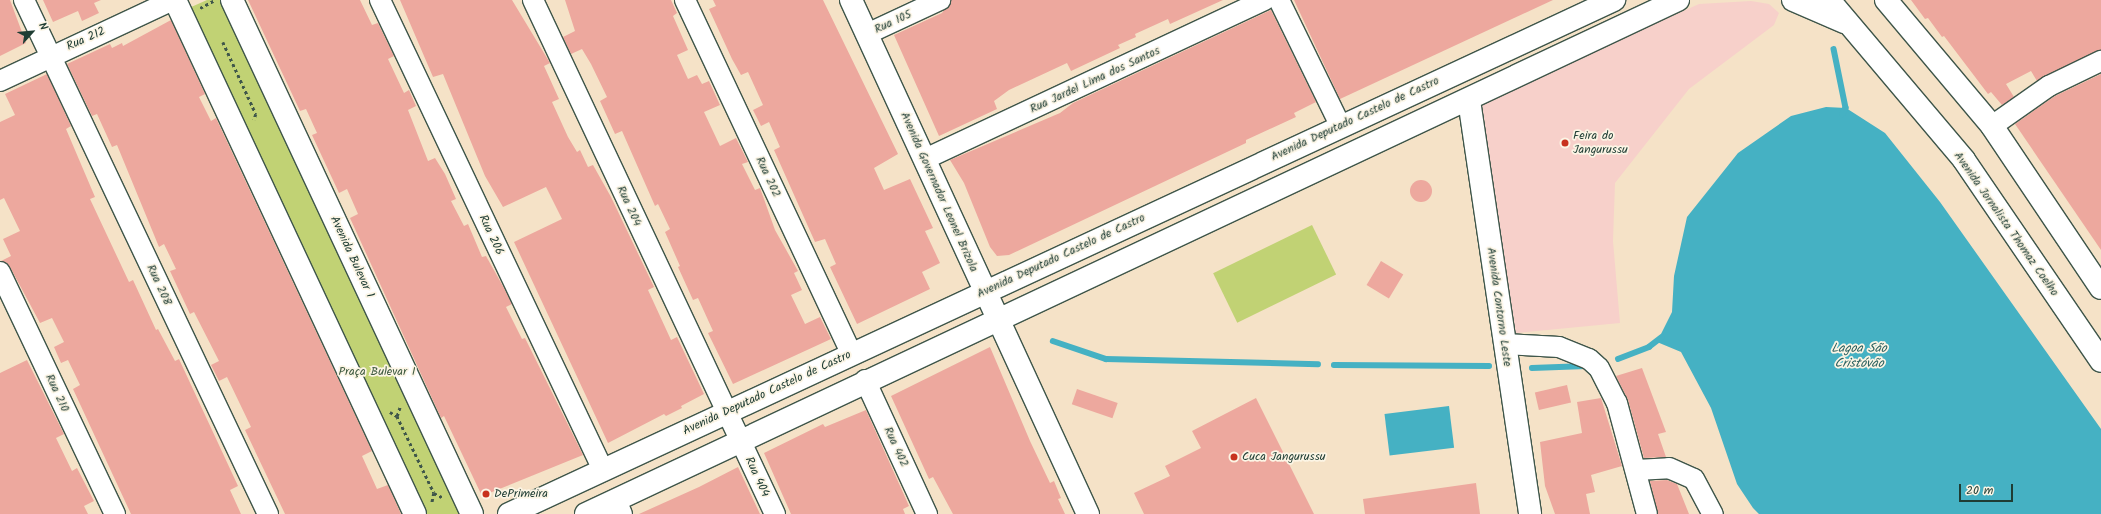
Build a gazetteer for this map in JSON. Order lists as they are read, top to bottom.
{
  "streets": {
    "main road": [
      "Avenida Deputado Castelo de Castro",
      "Avenida Governador Leonel Brizola",
      "Avenida Jornalista Thomaz Coelho",
      "Avenida Bulevar 1",
      "Avenida Contorno Leste"
    ],
    "street": [
      "Rua 105",
      "Rua 212",
      "Rua Jardel Lima dos Santos",
      "Rua 202",
      "Rua 204",
      "Rua 206",
      "Rua 208",
      "Rua 210",
      "Rua 402",
      "Rua 404"
    ]
  },
  "crossings": [
    ["Rua 105", "Avenida Governador Leonel Brizola"],
    ["Rua 212", "Rua 208"],
    ["Rua Jardel Lima dos Santos", "Avenida Governador Leonel Brizola"],
    ["Avenida Deputado Castelo de Castro", "Rua 202"],
    ["Avenida Deputado Castelo de Castro", "Avenida Governador Leonel Brizola"],
    ["Avenida Deputado Castelo de Castro", "Rua 204"],
    ["Avenida Deputado Castelo de Castro", "Rua 206"],
    ["Rua 204", "Rua 404"]
  ],
  "water": ["Lagoa São Cristóvão"],
  "parks": ["Praça Bulevar I"],
  "places": ["Feira do Jangurussu", "Cuca Jangurussu", "DePrimeira"],
  "scale_bar": "20 m",
  "north": "top right"
}
